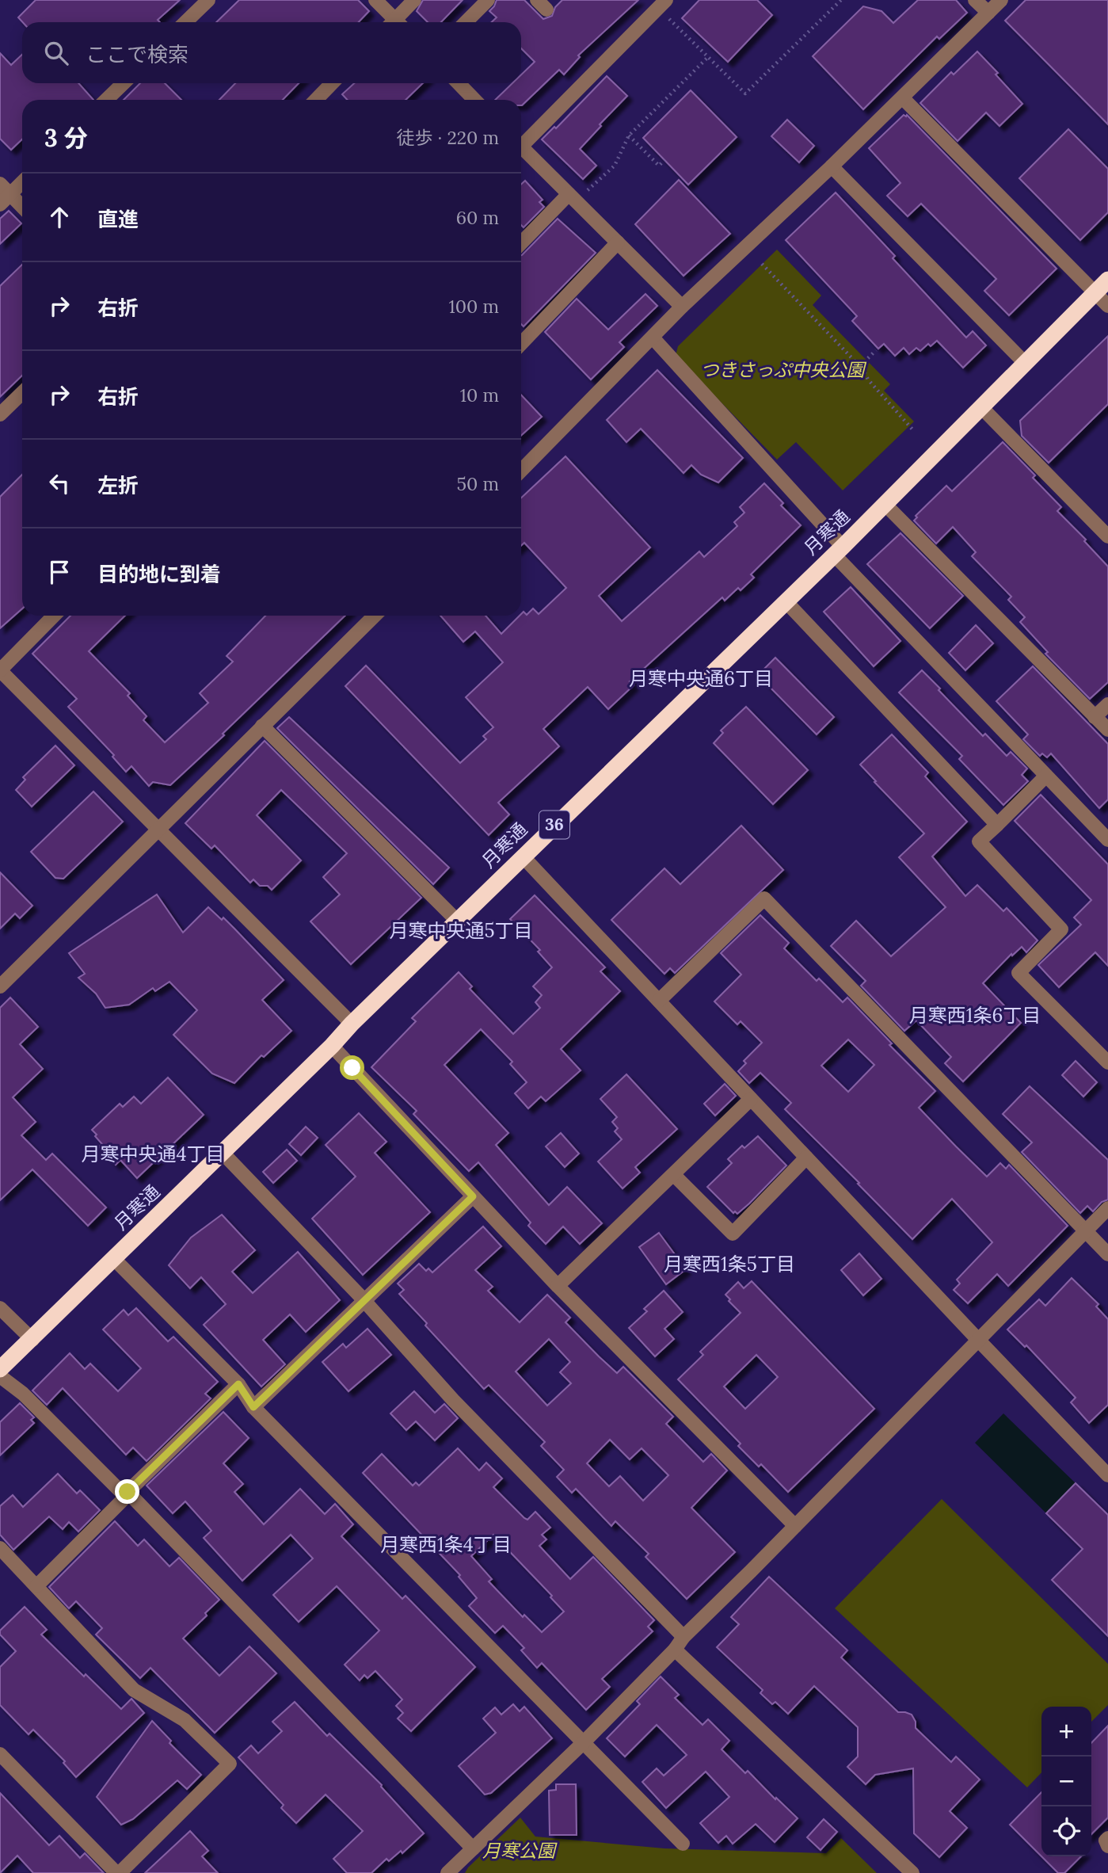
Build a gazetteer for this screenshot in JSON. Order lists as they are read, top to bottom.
{
  "streets": {
    "highway": ["月寒通", "36"]
  },
  "districts": [
    "月寒中央通6丁目",
    "月寒中央通5丁目",
    "月寒西1条6丁目",
    "月寒中央通4丁目",
    "月寒西1条5丁目",
    "月寒西1条4丁目"
  ],
  "parks": ["つきさっぷ中央公園", "月寒公園"],
  "page": {
    "search": "ここで検索",
    "heading": ["3 分", "徒歩 · 220 m"],
    "list": [
      ["直進", "60 m"],
      ["右折", "100 m"],
      ["右折", "10 m"],
      ["左折", "50 m"],
      "目的地に到着"
    ],
    "map_buttons": ["+", "−"]
  }
}
